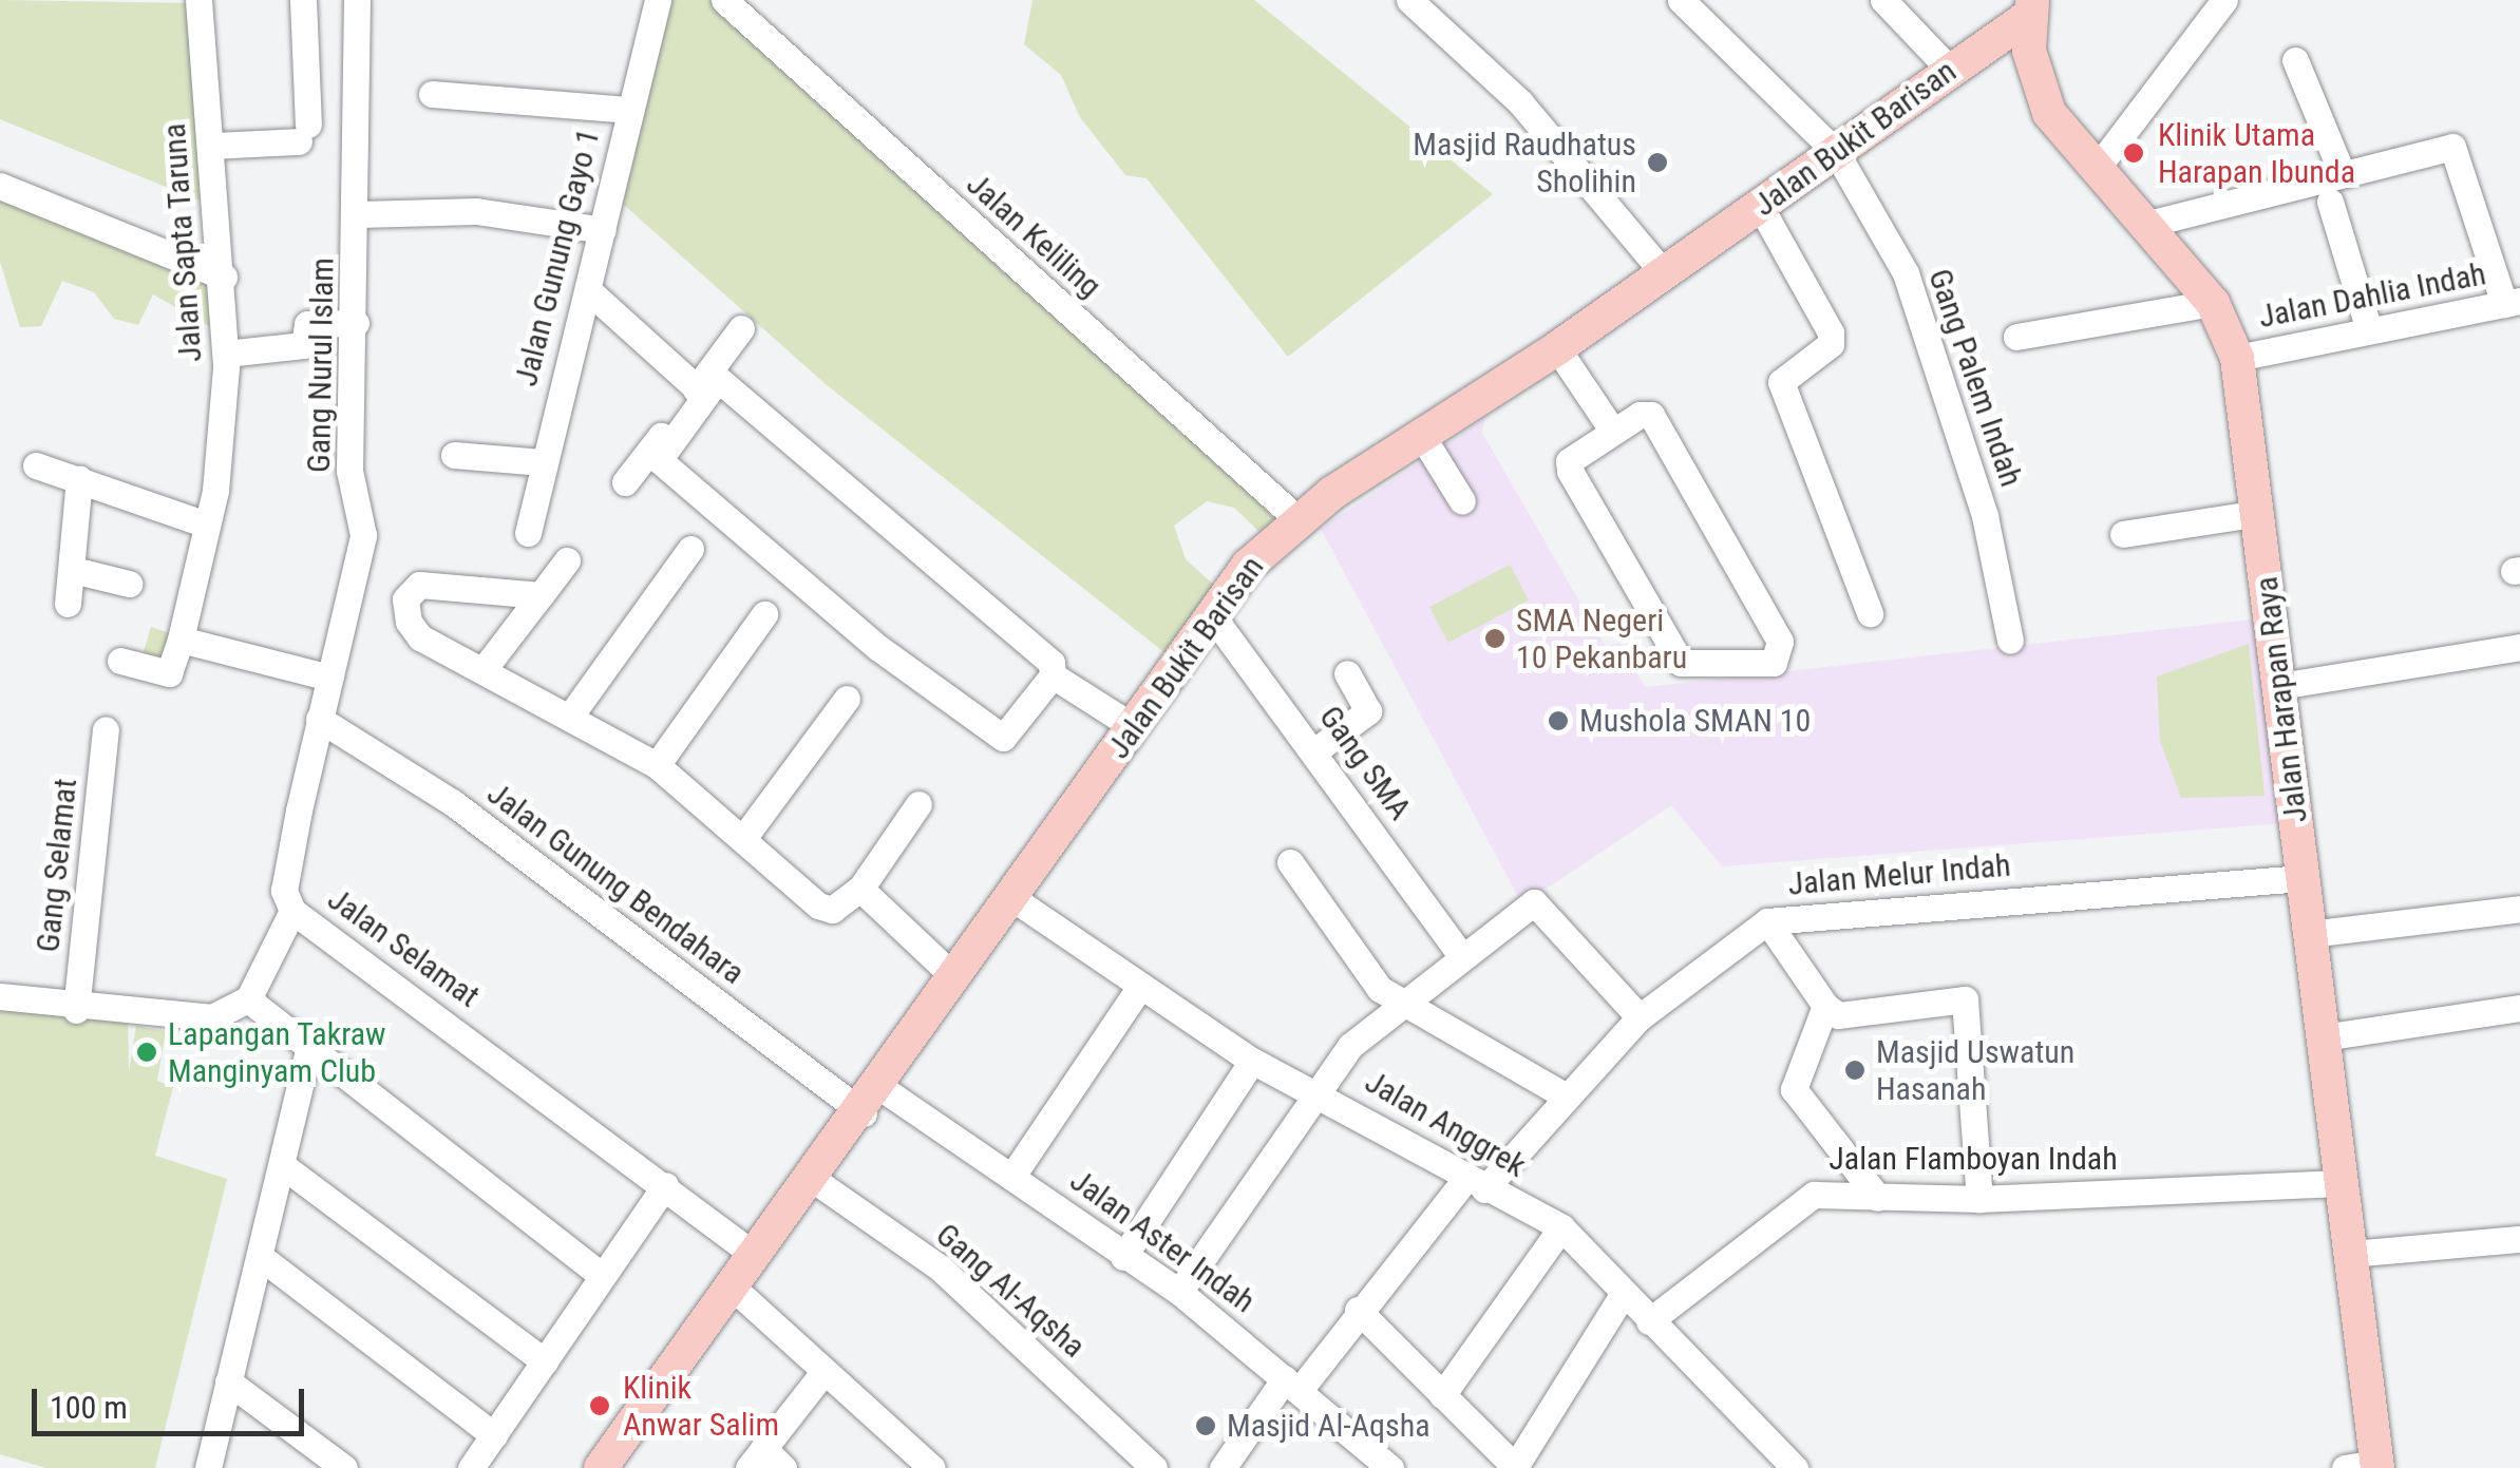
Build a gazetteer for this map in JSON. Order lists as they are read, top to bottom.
{
  "streets": {
    "main road": ["Jalan Bukit Barisan", "Jalan Harapan Raya"],
    "street": [
      "Jalan Keliling",
      "Jalan Sapta Taruna",
      "Jalan Gunung Gayo 1",
      "Jalan Dahlia Indah",
      "Gang Nurul Islam",
      "Gang Palem Indah",
      "Gang SMA",
      "Gang Selamat",
      "Jalan Melur Indah",
      "Jalan Gunung Bendahara",
      "Jalan Selamat",
      "Jalan Anggrek",
      "Jalan Flamboyan Indah",
      "Jalan Aster Indah",
      "Gang Al-Aqsha"
    ]
  },
  "crossings": [
    ["Jalan Bukit Barisan", "Jalan Keliling"],
    ["Jalan Bukit Barisan", "Gang Palem Indah"],
    ["Jalan Bukit Barisan", "Jalan Harapan Raya"],
    ["Jalan Bukit Barisan", "Gang SMA"],
    ["Jalan Bukit Barisan", "Jalan Gunung Bendahara"],
    ["Jalan Bukit Barisan", "Jalan Selamat"],
    ["Jalan Bukit Barisan", "Jalan Anggrek"],
    ["Jalan Bukit Barisan", "Jalan Aster Indah"],
    ["Jalan Bukit Barisan", "Gang Al-Aqsha"],
    ["Jalan Dahlia Indah", "Jalan Harapan Raya"],
    ["Gang Nurul Islam", "Jalan Gunung Bendahara"],
    ["Gang Nurul Islam", "Jalan Selamat"],
    ["Jalan Harapan Raya", "Jalan Melur Indah"],
    ["Jalan Harapan Raya", "Jalan Flamboyan Indah"],
    ["Jalan Melur Indah", "Jalan Anggrek"],
    ["Jalan Melur Indah", "Jalan Aster Indah"],
    ["Jalan Gunung Bendahara", "Jalan Aster Indah"],
    ["Jalan Anggrek", "Jalan Flamboyan Indah"]
  ],
  "places": [
    "Klinik Utama Harapan Ibunda",
    "Masjid Raudhatus Sholihin",
    "SMA Negeri 10 Pekanbaru",
    "Mushola SMAN 10",
    "Lapangan Takraw Manginyam Club",
    "Masjid Uswatun Hasanah",
    "Klinik Anwar Salim",
    "Masjid Al-Aqsha"
  ],
  "scale_bar": "100 m"
}
